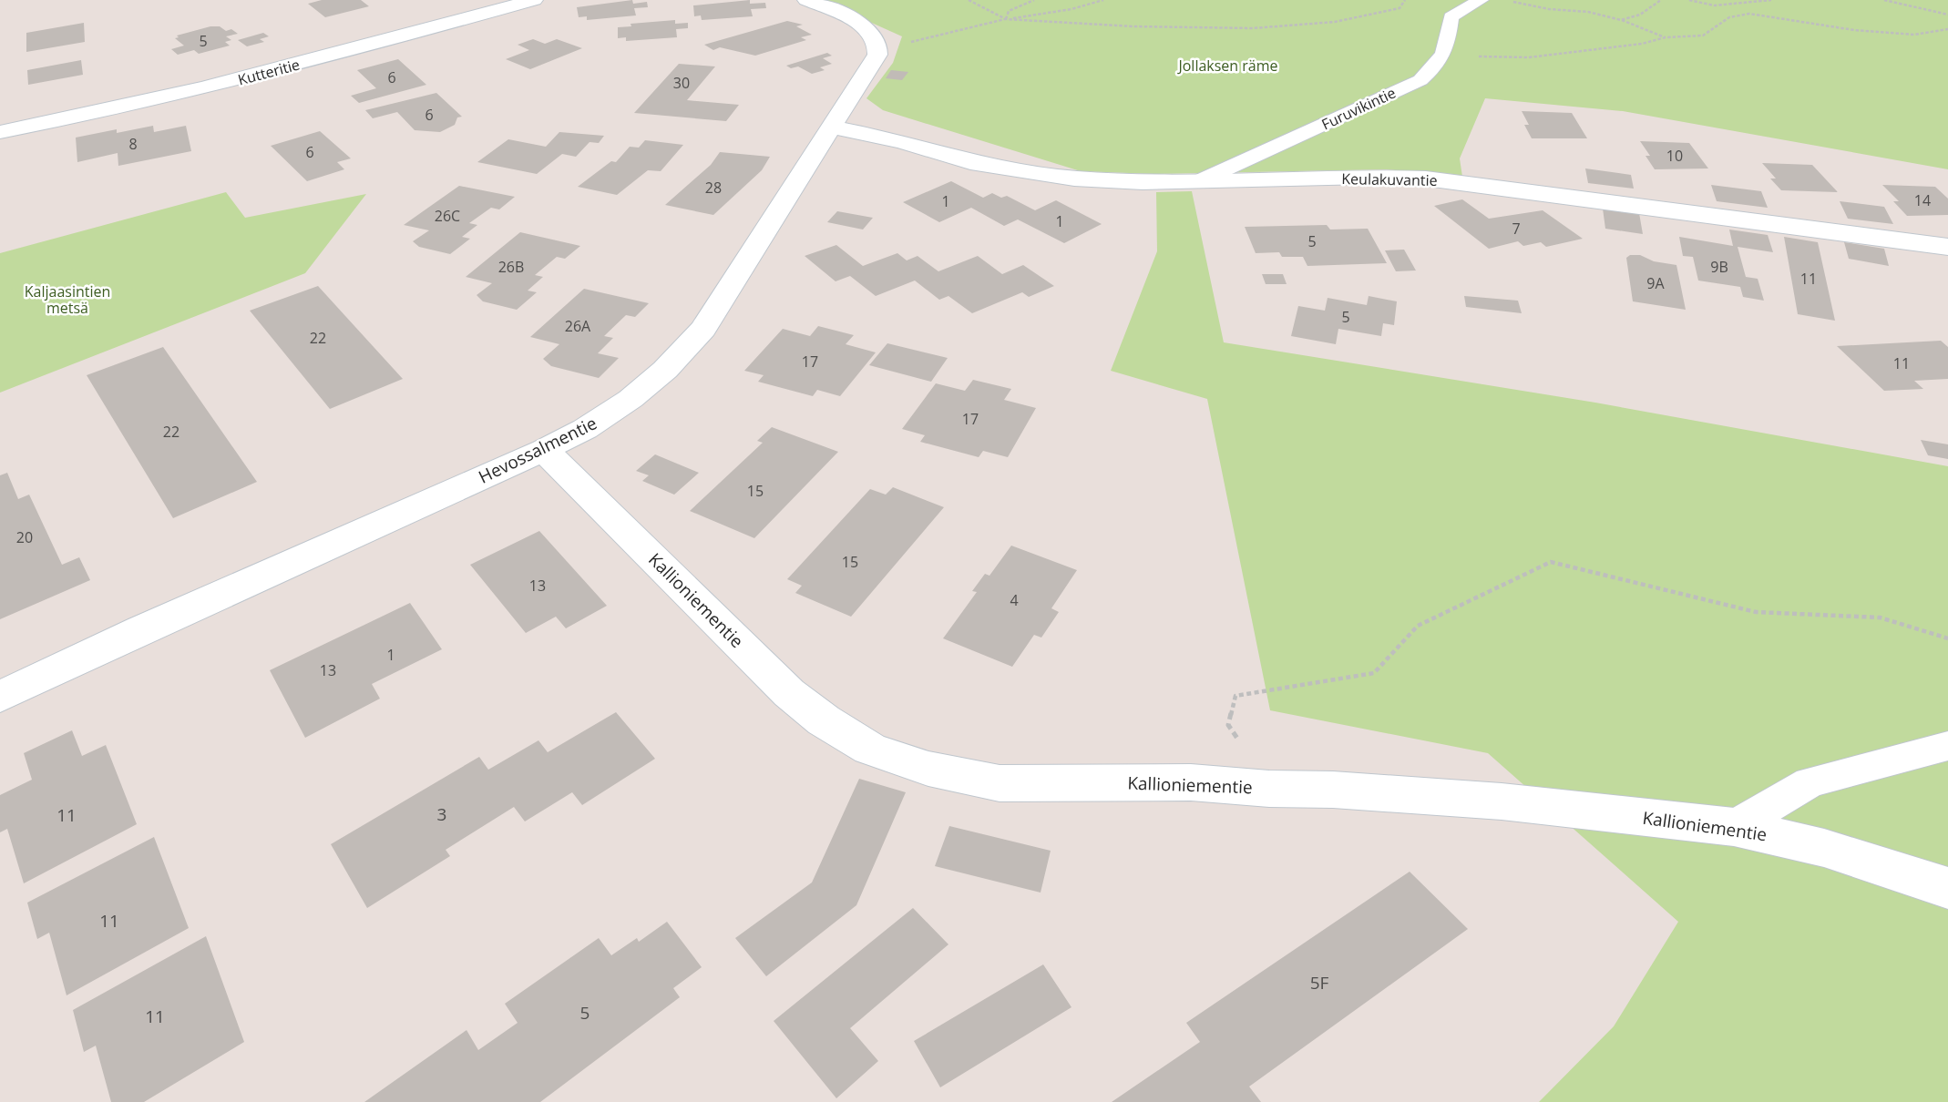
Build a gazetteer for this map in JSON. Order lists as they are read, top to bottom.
{
  "streets": {
    "street": [
      "Kutteritie",
      "Keulakuvantie",
      "Hevossalmentie",
      "Kallioniementie"
    ],
    "lane": ["Furuvikintie"]
  },
  "crossings": [
    ["Furuvikintie", "Keulakuvantie"],
    ["Keulakuvantie", "Hevossalmentie"],
    ["Hevossalmentie", "Kallioniementie"]
  ],
  "parks": ["Jollaksen räme", "Kaljaasintien metsä"],
  "house_numbers": [
    "5",
    "6",
    "30",
    "6",
    "8",
    "6",
    "10",
    "28",
    "14",
    "1",
    "26C",
    "1",
    "7",
    "5",
    "26B",
    "9B",
    "11",
    "9A",
    "5",
    "26A",
    "22",
    "17",
    "11",
    "17",
    "22",
    "15",
    "20",
    "15",
    "13",
    "4",
    "1",
    "13",
    "3",
    "11",
    "11",
    "5F",
    "5",
    "11"
  ]
}
